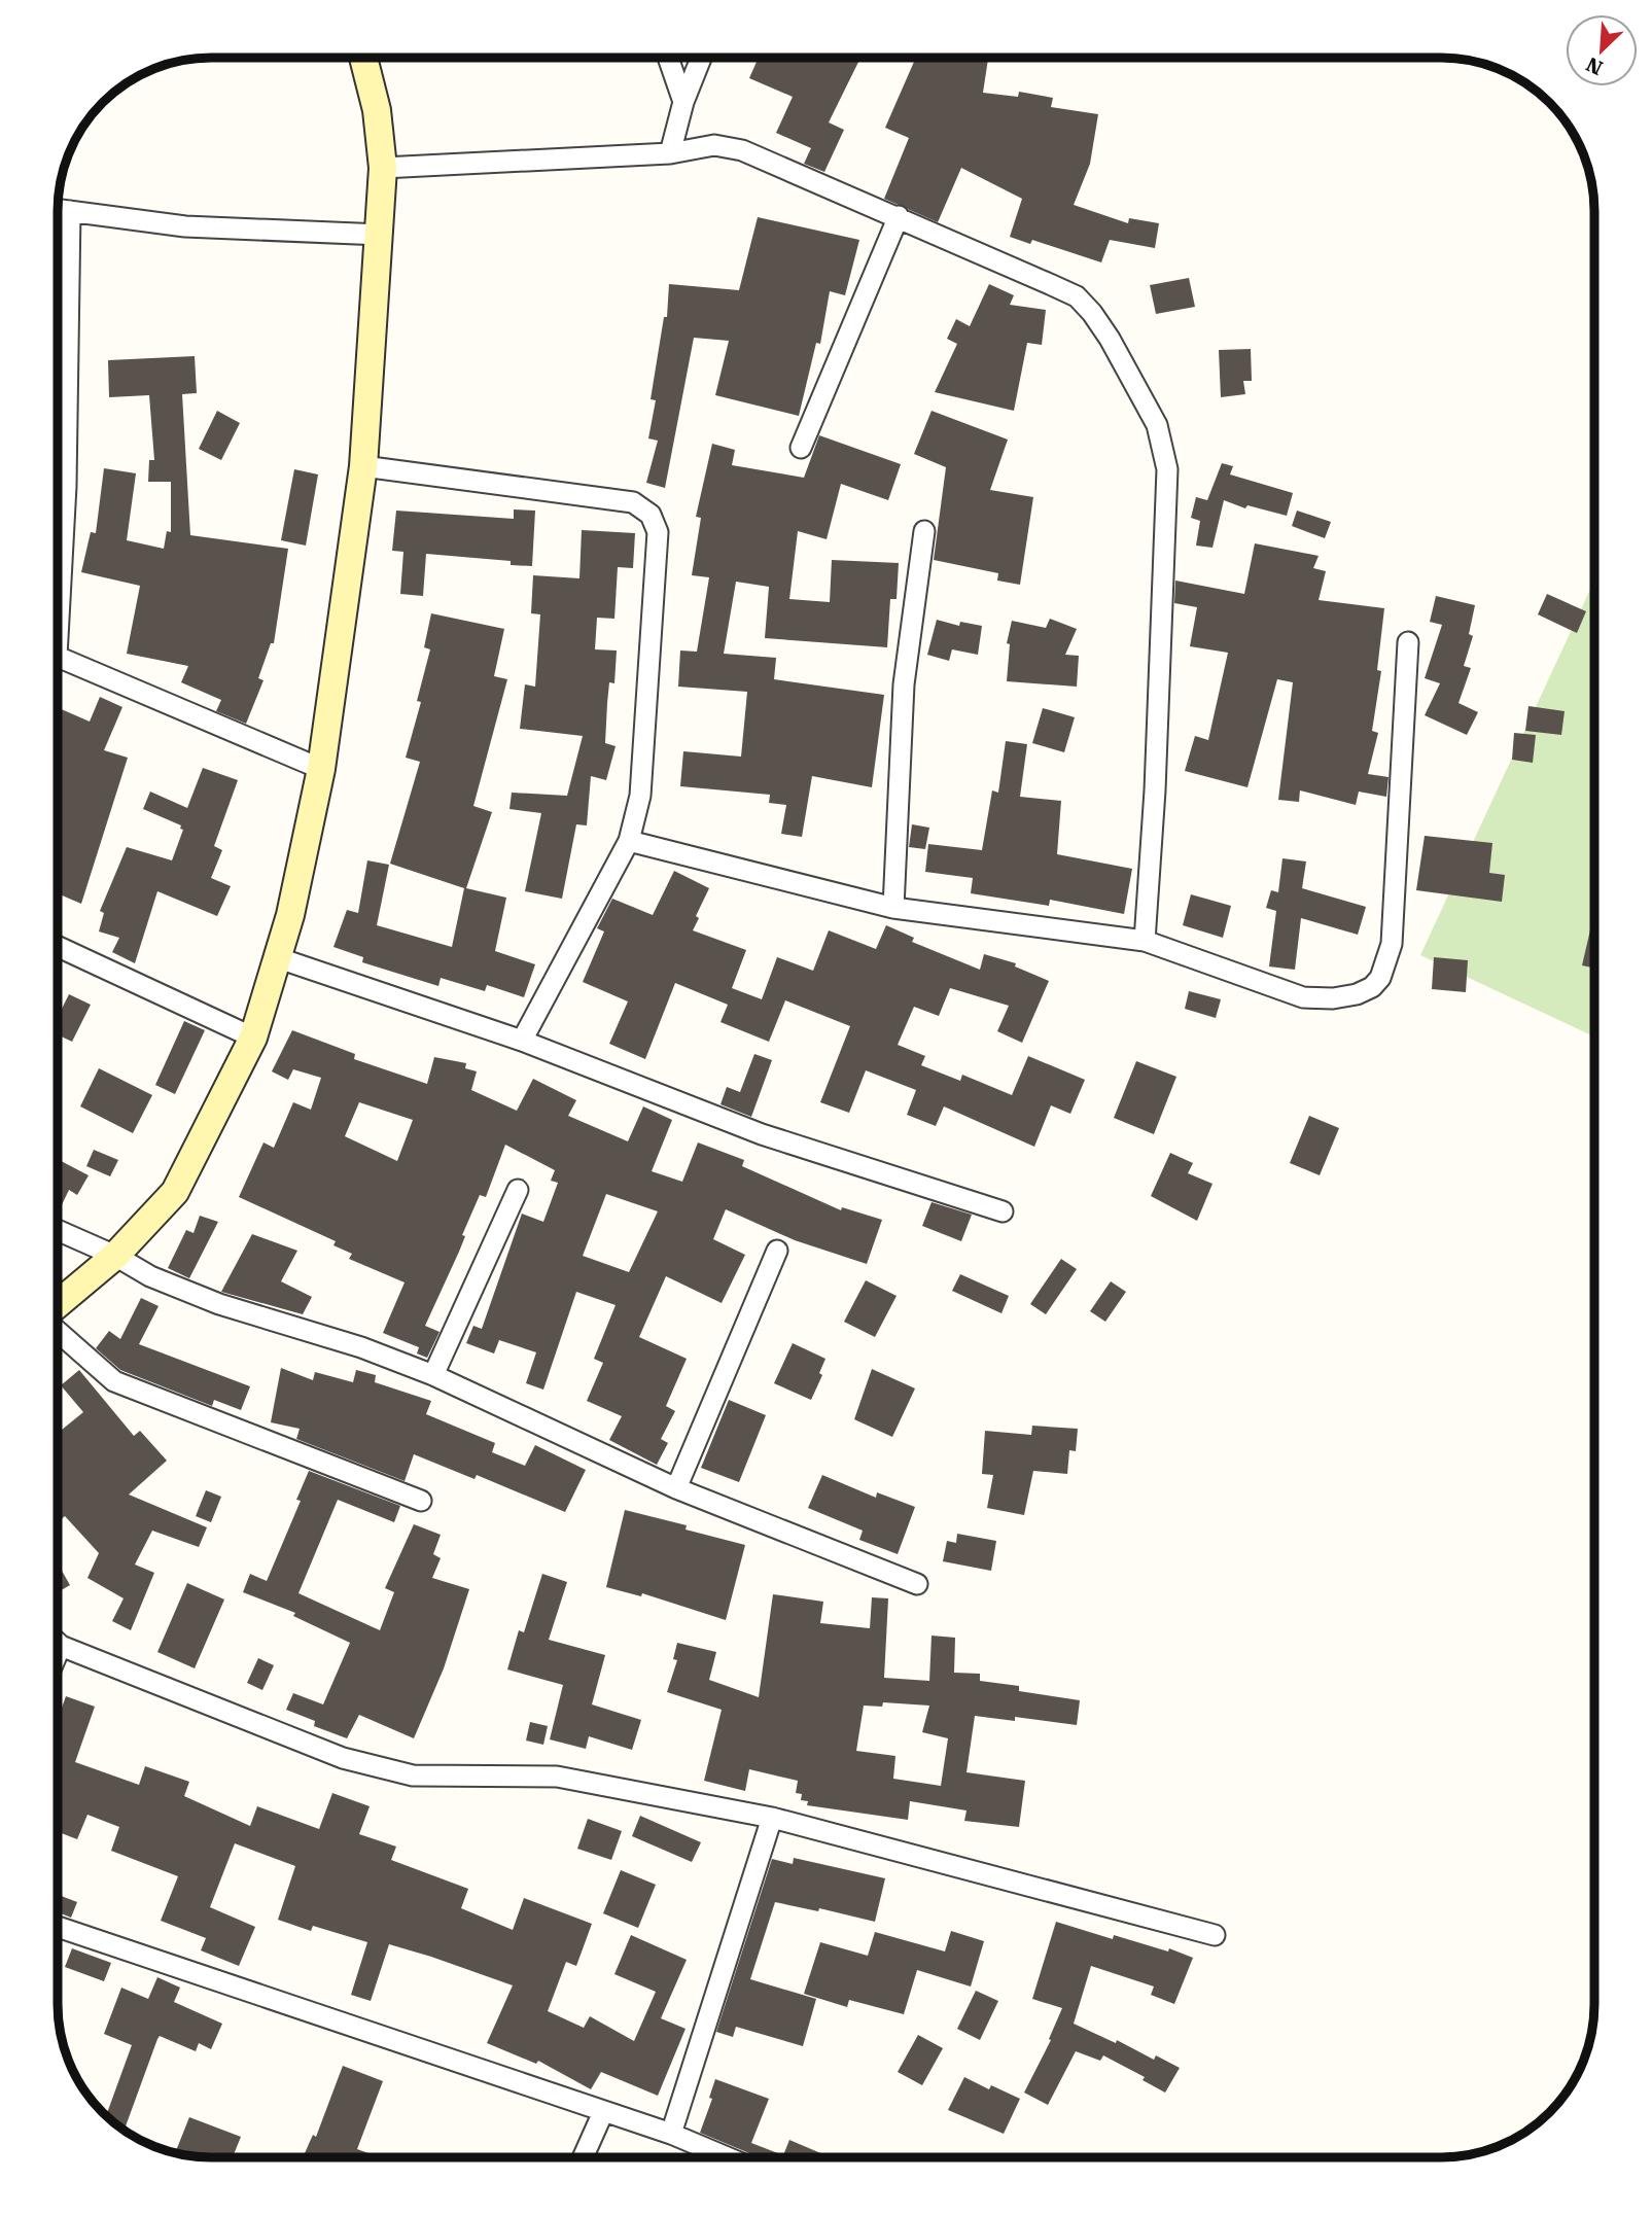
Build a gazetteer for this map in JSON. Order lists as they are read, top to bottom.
{
  "north": "bottom left"
}
